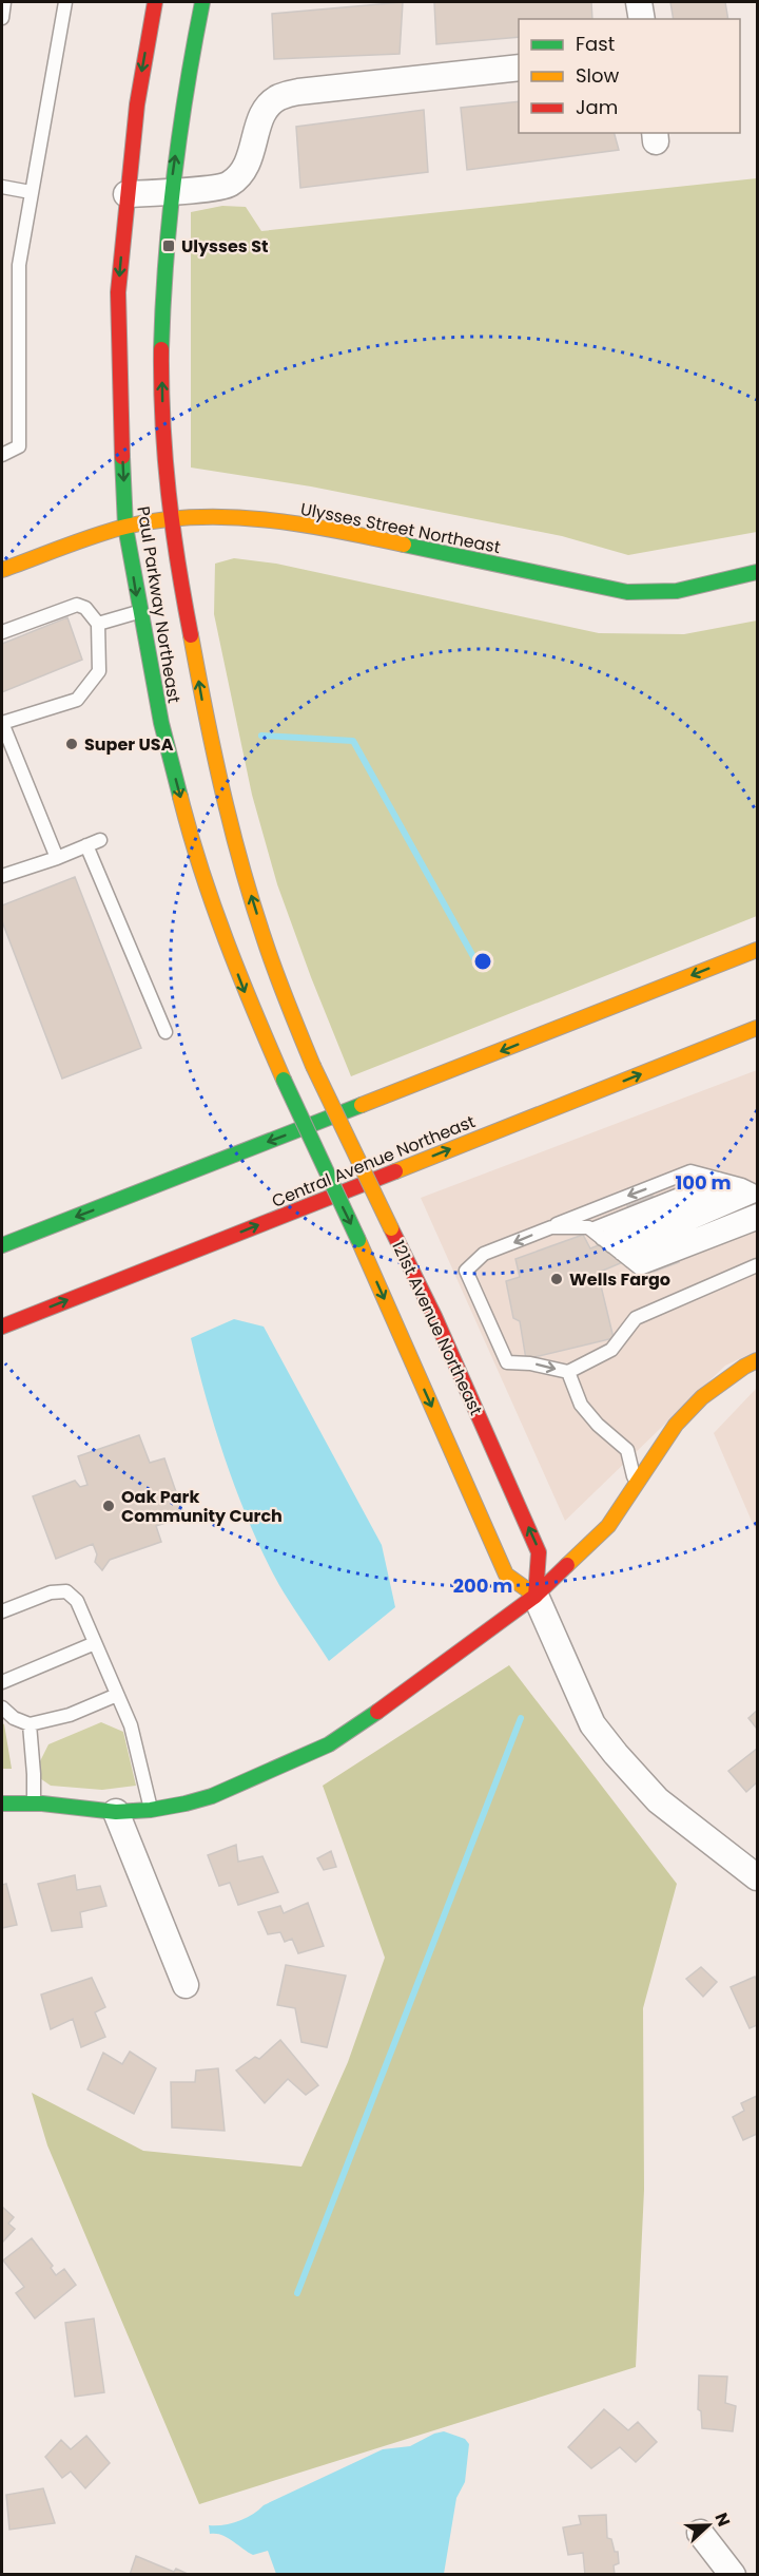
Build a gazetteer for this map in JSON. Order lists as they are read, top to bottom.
{
  "streets": {
    "main road": [
      "Ulysses Street Northeast",
      "Paul Parkway Northeast",
      "Central Avenue Northeast",
      "121st Avenue Northeast"
    ]
  },
  "crossings": [
    ["Ulysses Street Northeast", "Paul Parkway Northeast"],
    ["Paul Parkway Northeast", "121st Avenue Northeast"]
  ],
  "places": {
    "transit": ["Ulysses St"],
    "other": ["Super USA", "Wells Fargo", "Oak Park Community Curch"]
  },
  "legend": ["Fast", "Slow", "Jam"],
  "north": "right",
  "rings": ["100 m", "200 m"]
}
